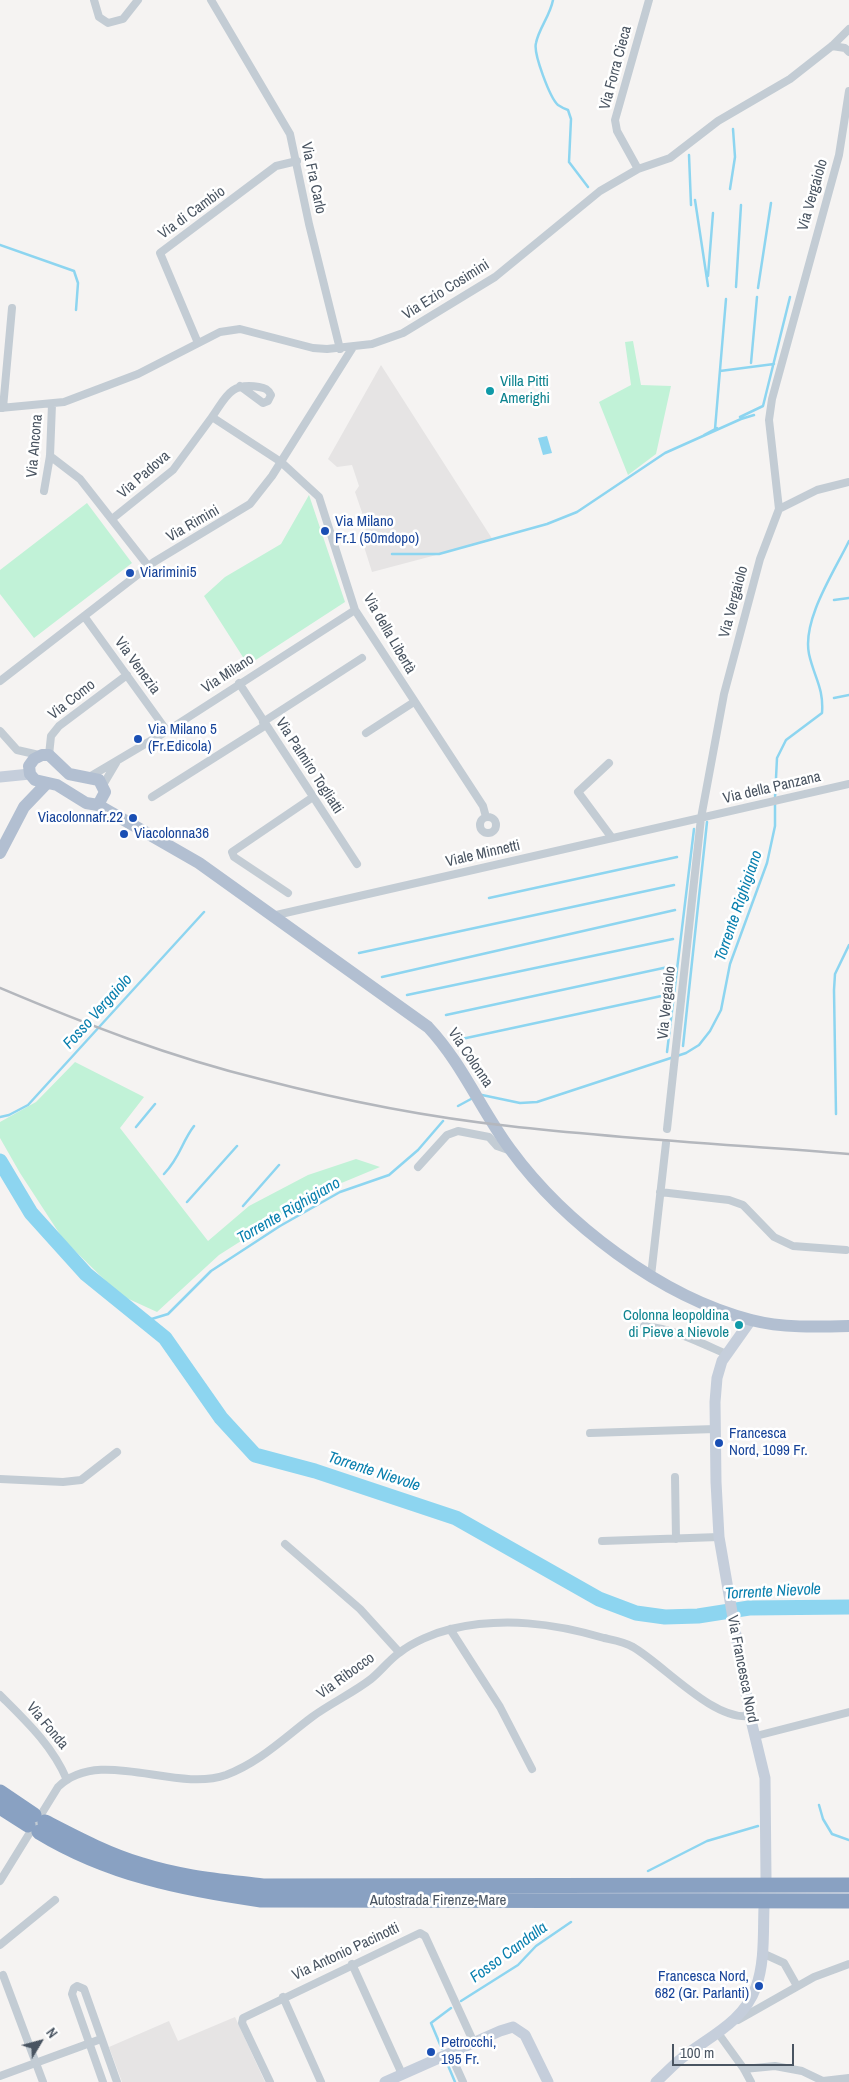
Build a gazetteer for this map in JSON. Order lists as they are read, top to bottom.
{
  "streets": {
    "highway": ["Autostrada Firenze-Mare"],
    "main road": ["Via Colonna", "Via Francesca Nord"],
    "street": [
      "Via Forra Cieca",
      "Via Fra Carlo",
      "Via Vergaiolo",
      "Via di Cambio",
      "Via Ezio Cosimini",
      "Via Ancona",
      "Via Padova",
      "Via Rimini",
      "Via della Libertà",
      "Via Venezia",
      "Via Milano",
      "Via Como",
      "Via Palmiro Togliatti",
      "Via della Panzana",
      "Viale Minnetti",
      "Via Ribocco",
      "Via Fonda",
      "Via Antonio Pacinotti"
    ]
  },
  "crossings": [
    ["Via Forra Cieca", "Via Ezio Cosimini"],
    ["Via Fra Carlo", "Via di Cambio"],
    ["Via Fra Carlo", "Via Ezio Cosimini"],
    ["Via Vergaiolo", "Via della Panzana"],
    ["Via Vergaiolo", "Viale Minnetti"],
    ["Via di Cambio", "Via Ezio Cosimini"],
    ["Via Ezio Cosimini", "Via Ancona"],
    ["Via Ezio Cosimini", "Via Rimini"],
    ["Via Rimini", "Via della Libertà"],
    ["Via Rimini", "Via Venezia"],
    ["Via della Libertà", "Via Milano"],
    ["Via Venezia", "Via Milano"],
    ["Via Venezia", "Via Como"],
    ["Via Milano", "Via Palmiro Togliatti"],
    ["Via della Panzana", "Viale Minnetti"],
    ["Viale Minnetti", "Via Colonna"],
    ["Via Colonna", "Via Francesca Nord"],
    ["Via Francesca Nord", "Via Ribocco"],
    ["Via Ribocco", "Via Fonda"]
  ],
  "water": [
    "Torrente Righigiano",
    "Fosso Vergaiolo",
    "Torrente Nievole",
    "Fosso Candalla"
  ],
  "places": [
    "Villa Pitti Amerighi",
    "Via Milano Fr.1 (50mdopo)",
    "Viarimini5",
    "Via Milano 5 (Fr.Edicola)",
    "Viacolonnafr.22",
    "Viacolonna36",
    "Colonna leopoldina di Pieve a Nievole",
    "Francesca Nord, 1099 Fr.",
    "Francesca Nord, 682 (Gr. Parlanti)",
    "Petrocchi, 195 Fr."
  ],
  "scale_bar": "100 m",
  "north": "top right"
}
